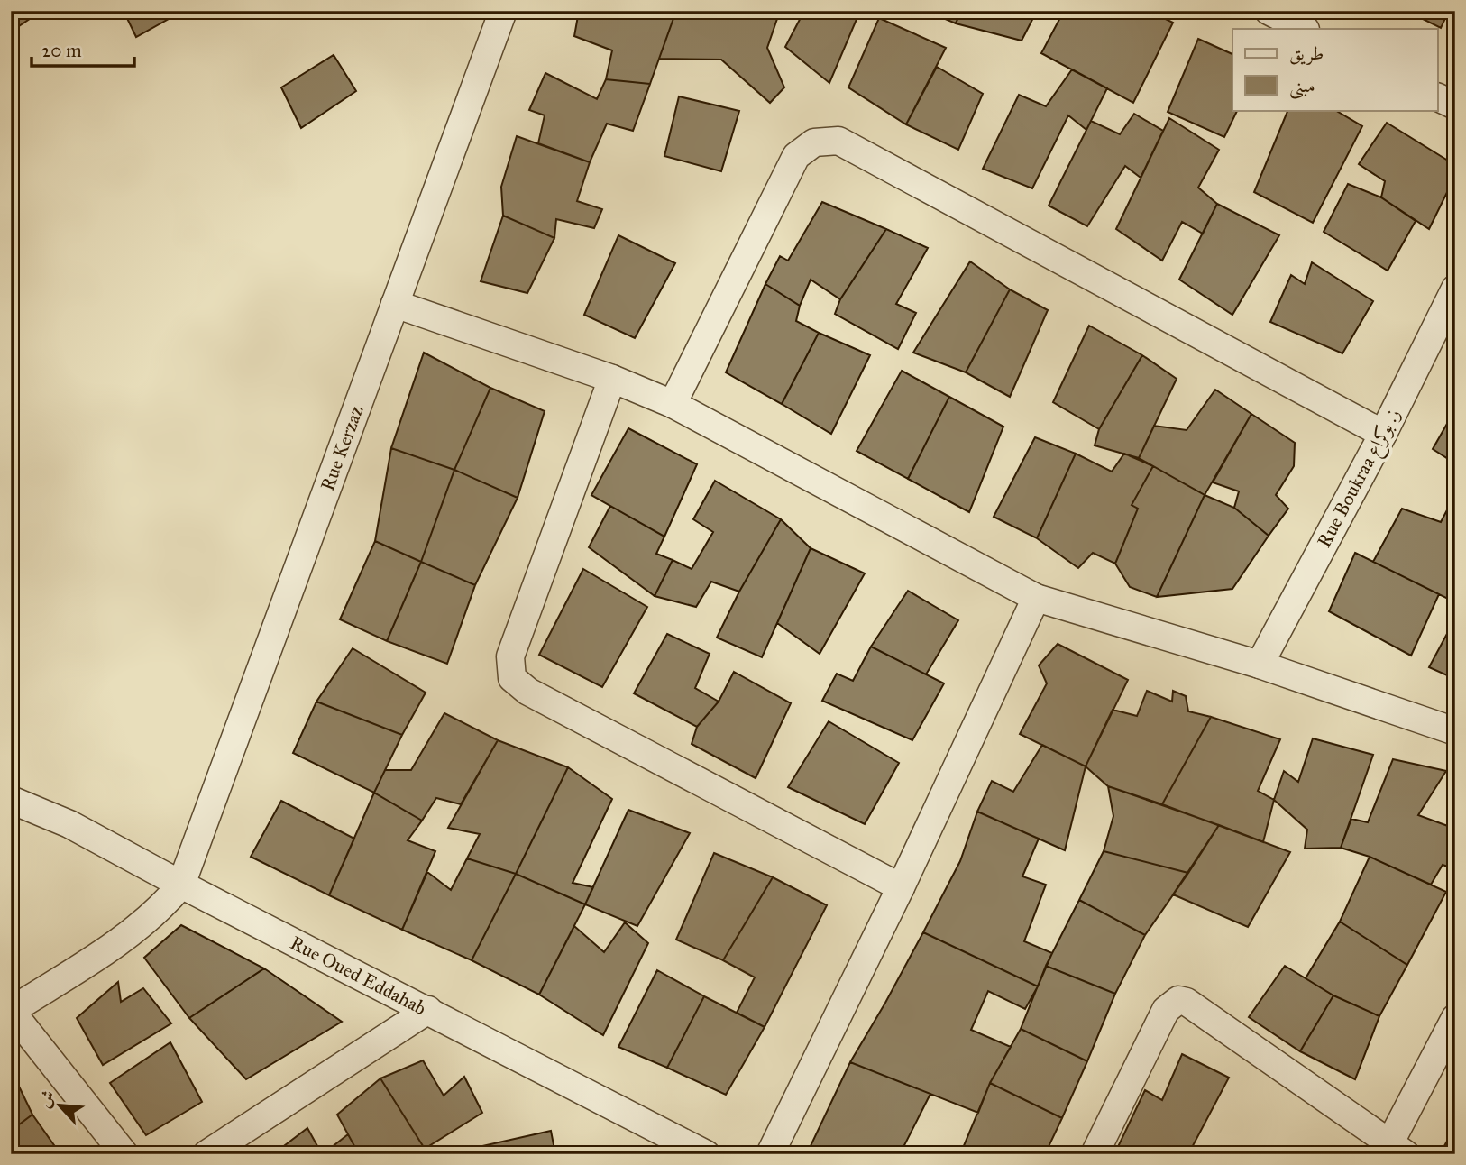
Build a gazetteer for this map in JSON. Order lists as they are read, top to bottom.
{
  "streets": {
    "street": ["Rue Kerzaz", "Rue Boukraa ز. بوكراع", "Rue Oued Eddahab"]
  },
  "crossings": [
    ["Rue Kerzaz", "Rue Oued Eddahab"]
  ],
  "legend": ["طريق", "مبنى"],
  "scale_bar": "20 m",
  "north": "top left"
}
